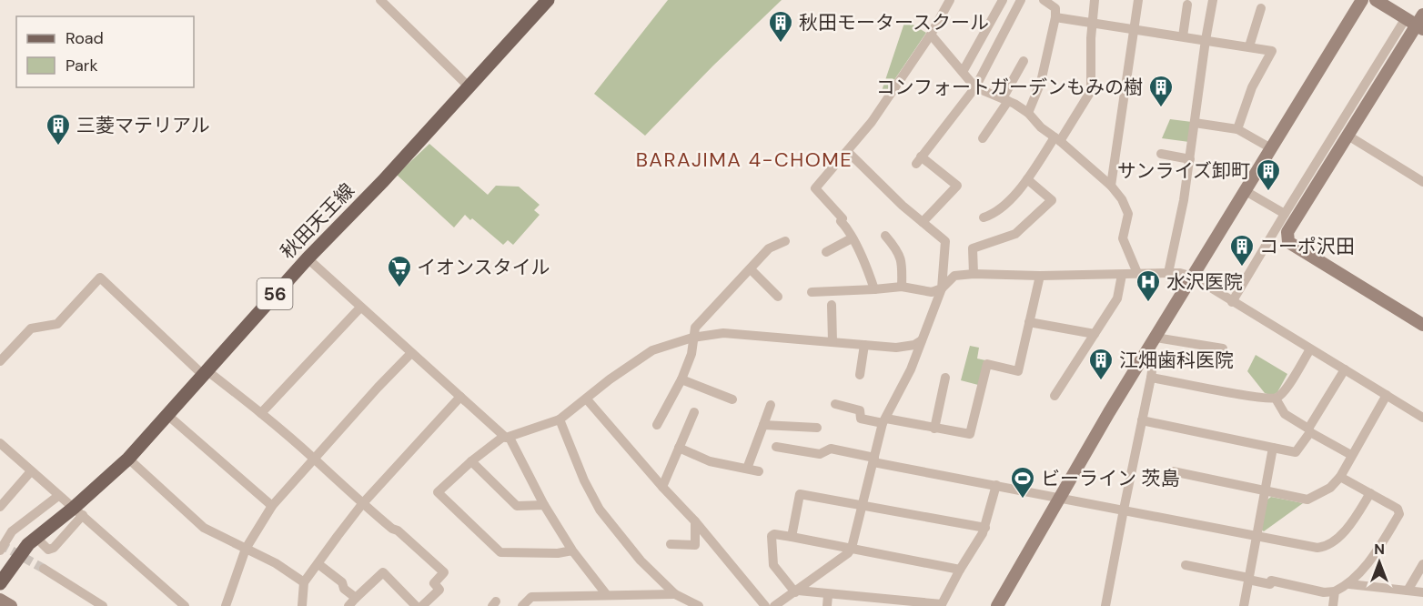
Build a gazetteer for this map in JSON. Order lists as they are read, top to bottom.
{
  "streets": {
    "main road": ["秋田天王線", "56"]
  },
  "districts": ["BARAJIMA 4-CHOME"],
  "places": {
    "building": [
      "秋田モータースクール",
      "コンフォートガーデンもみの樹",
      "三菱マテリアル",
      "サンライズ卸町",
      "コーポ沢田",
      "江畑歯科医院"
    ],
    "supermarket": ["イオンスタイル"],
    "hospital": ["水沢医院"],
    "sports": ["ビーライン 茨島"]
  },
  "legend": ["Road", "Park"],
  "north": "top"
}
